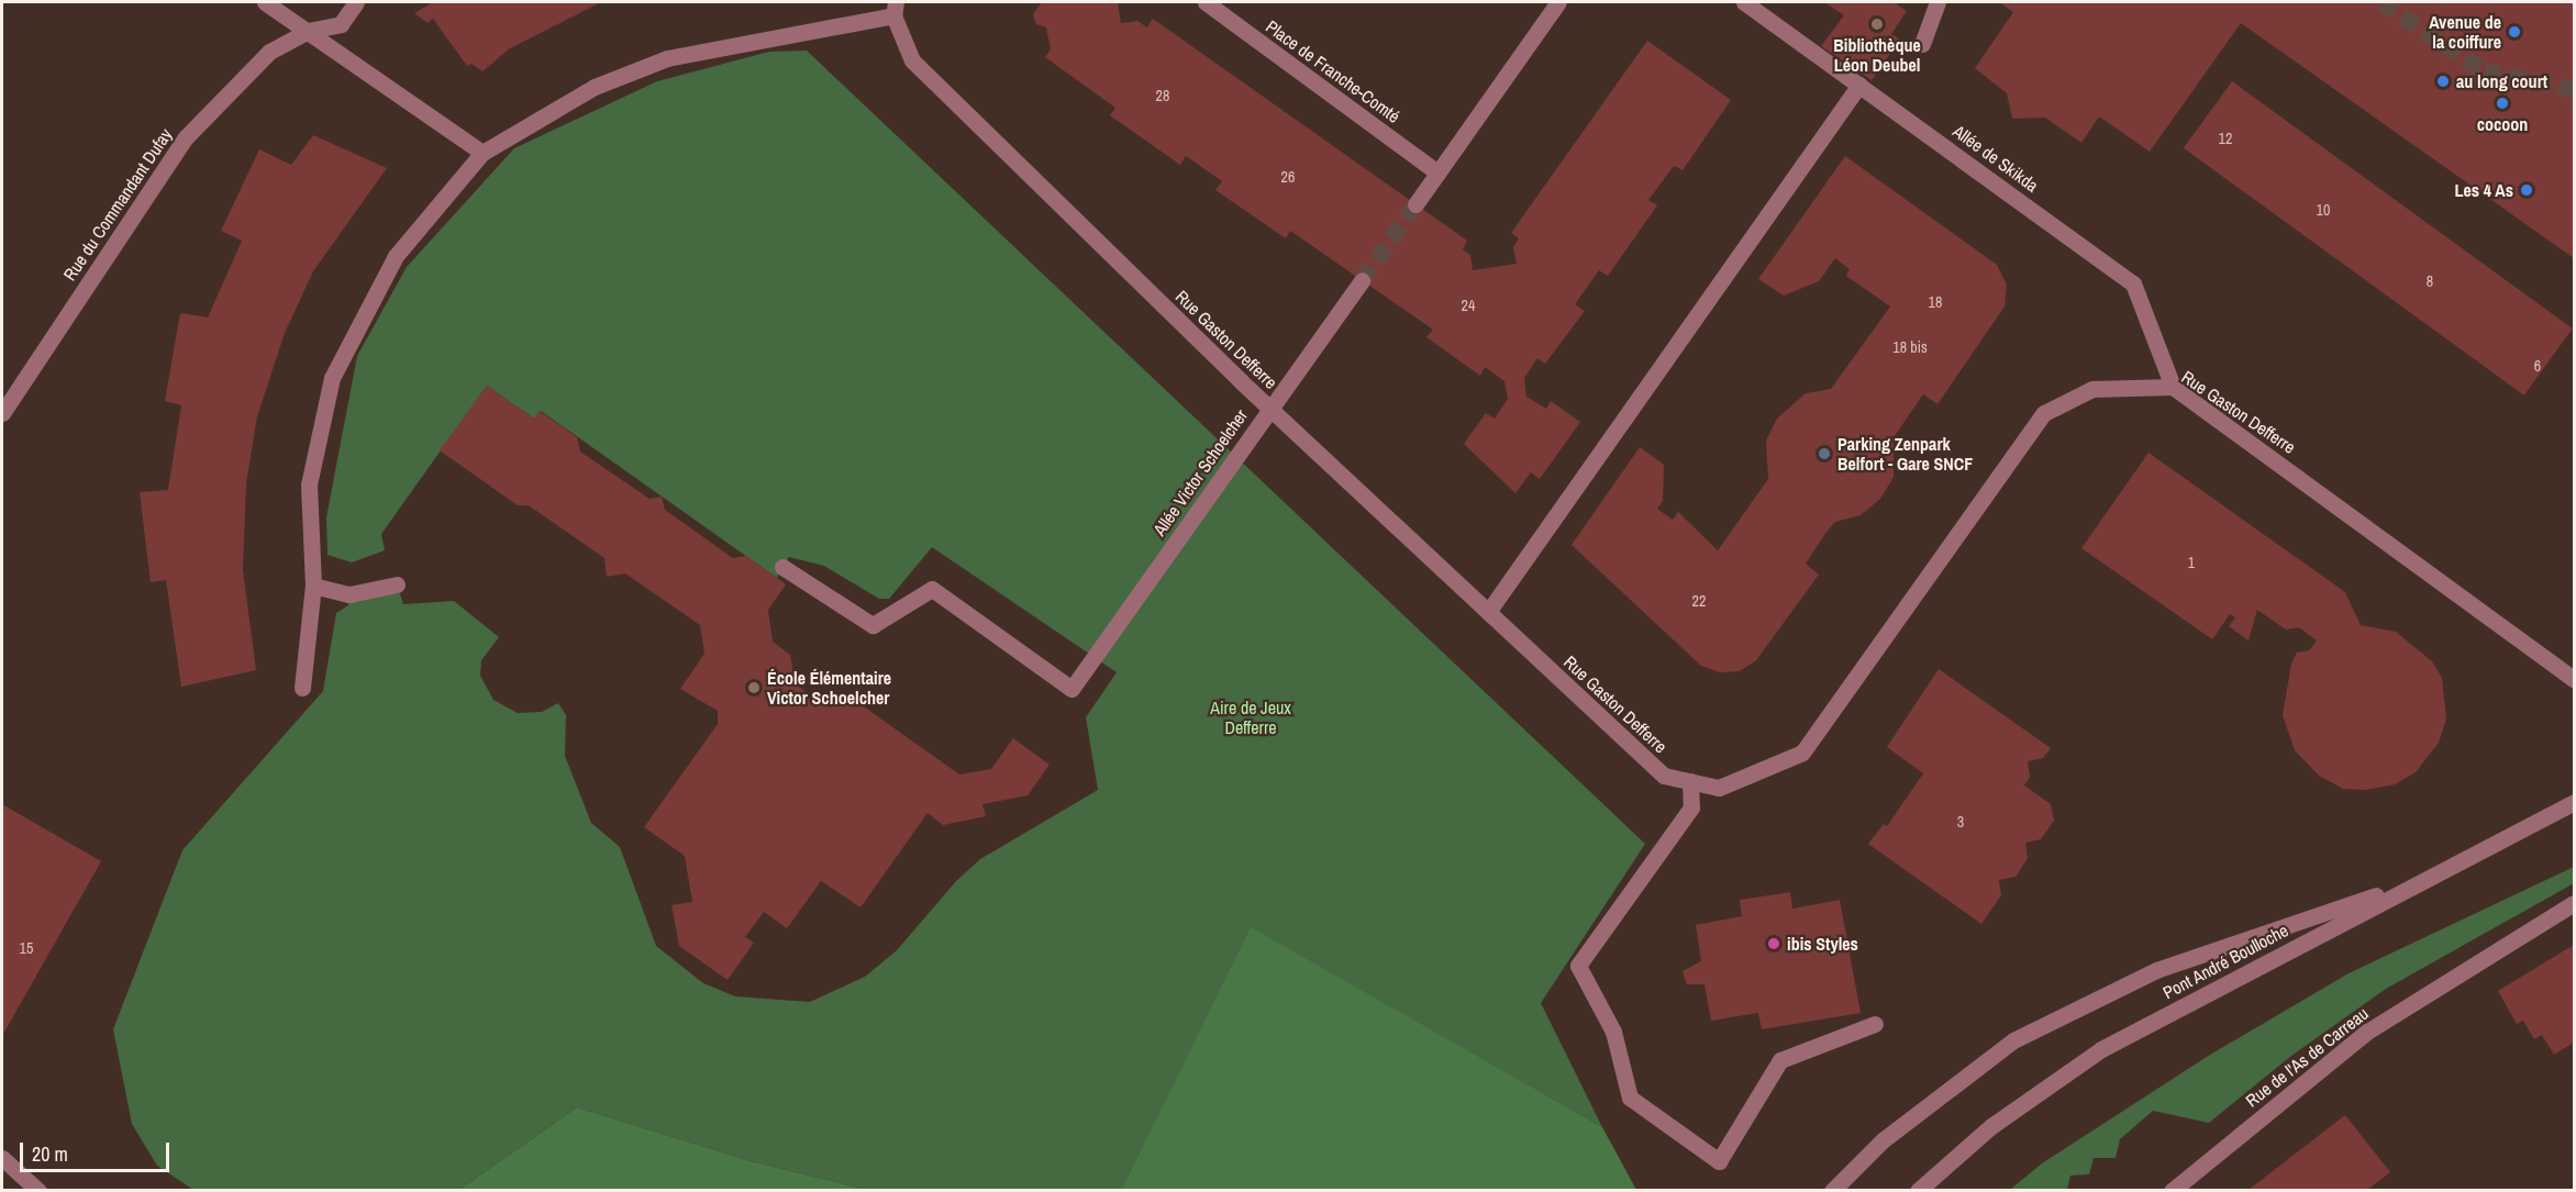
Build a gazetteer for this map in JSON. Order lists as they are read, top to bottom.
{
  "streets": {
    "street": [
      "Place de Franche-Comté",
      "Allée de Skikda",
      "Rue du Commandant Dufay",
      "Rue Gaston Defferre",
      "Allée Victor Schoelcher",
      "Pont André Boulloche",
      "Rue de l'As de Carreau"
    ]
  },
  "crossings": [
    ["Allée de Skikda", "Rue Gaston Defferre"],
    ["Rue Gaston Defferre", "Allée Victor Schoelcher"]
  ],
  "parks": ["Aire de Jeux Defferre"],
  "places": [
    "Bibliothèque Léon Deubel",
    "Avenue de la coiffure",
    "au long court",
    "cocoon",
    "Les 4 As",
    "Parking Zenpark Belfort - Gare SNCF",
    "École Élémentaire Victor Schoelcher",
    "ibis Styles"
  ],
  "house_numbers": [
    "28",
    "12",
    "26",
    "10",
    "8",
    "18",
    "24",
    "18 bis",
    "6",
    "1",
    "22",
    "3",
    "15"
  ],
  "scale_bar": "20 m"
}
